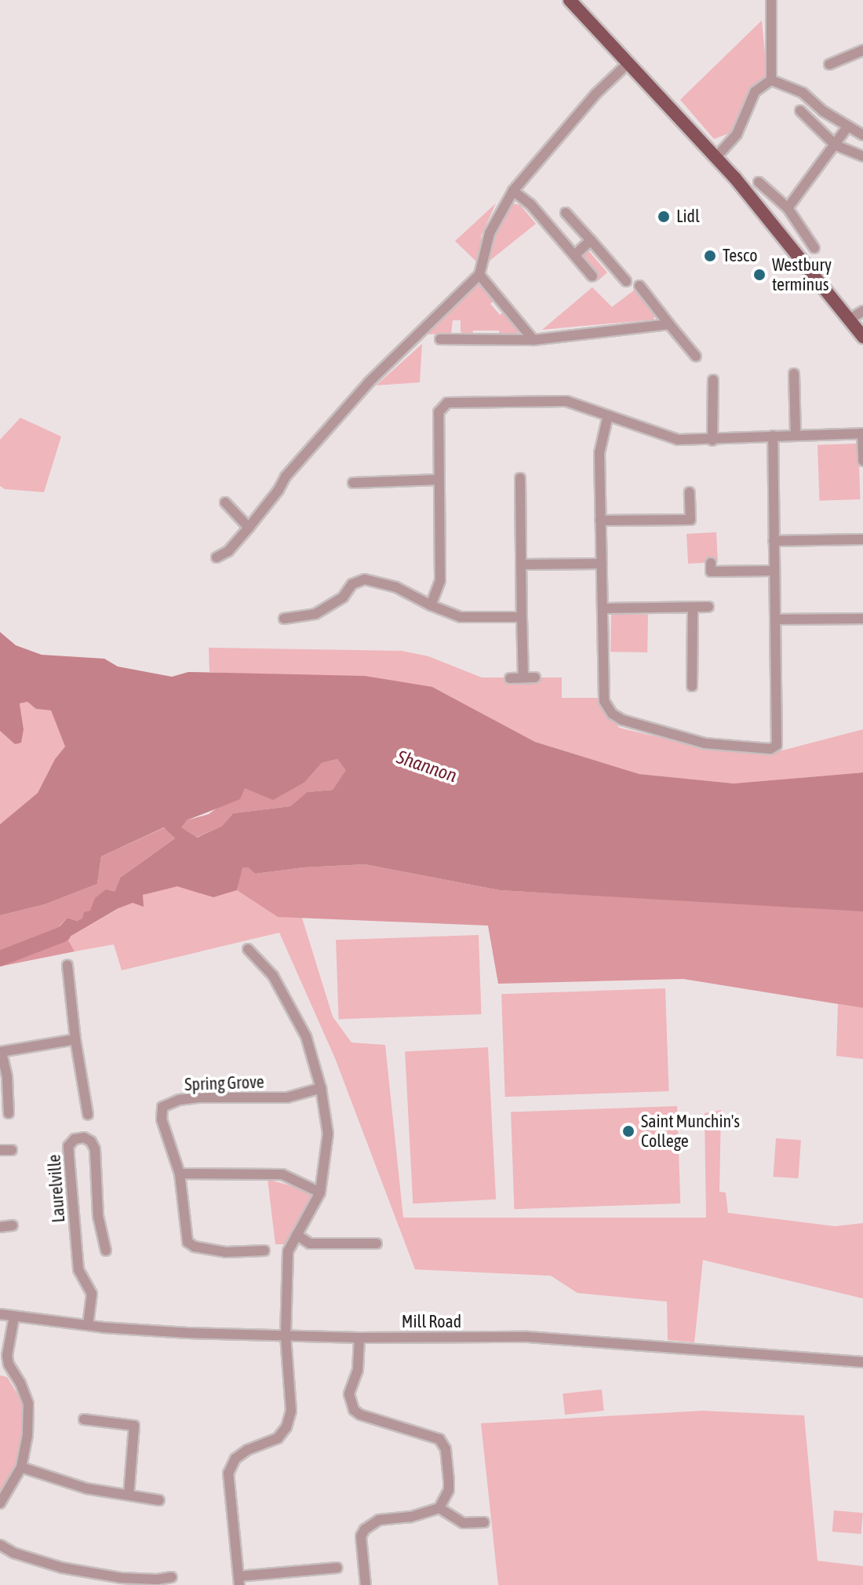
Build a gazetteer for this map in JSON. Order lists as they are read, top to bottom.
{
  "streets": {
    "street": ["Spring Grove", "Laurelville", "Mill Road"]
  },
  "crossings": [
    ["Laurelville", "Mill Road"]
  ],
  "water": ["Shannon"],
  "places": [
    "Lidl",
    "Tesco",
    "Westbury terminus",
    "Saint Munchin's College"
  ]
}
